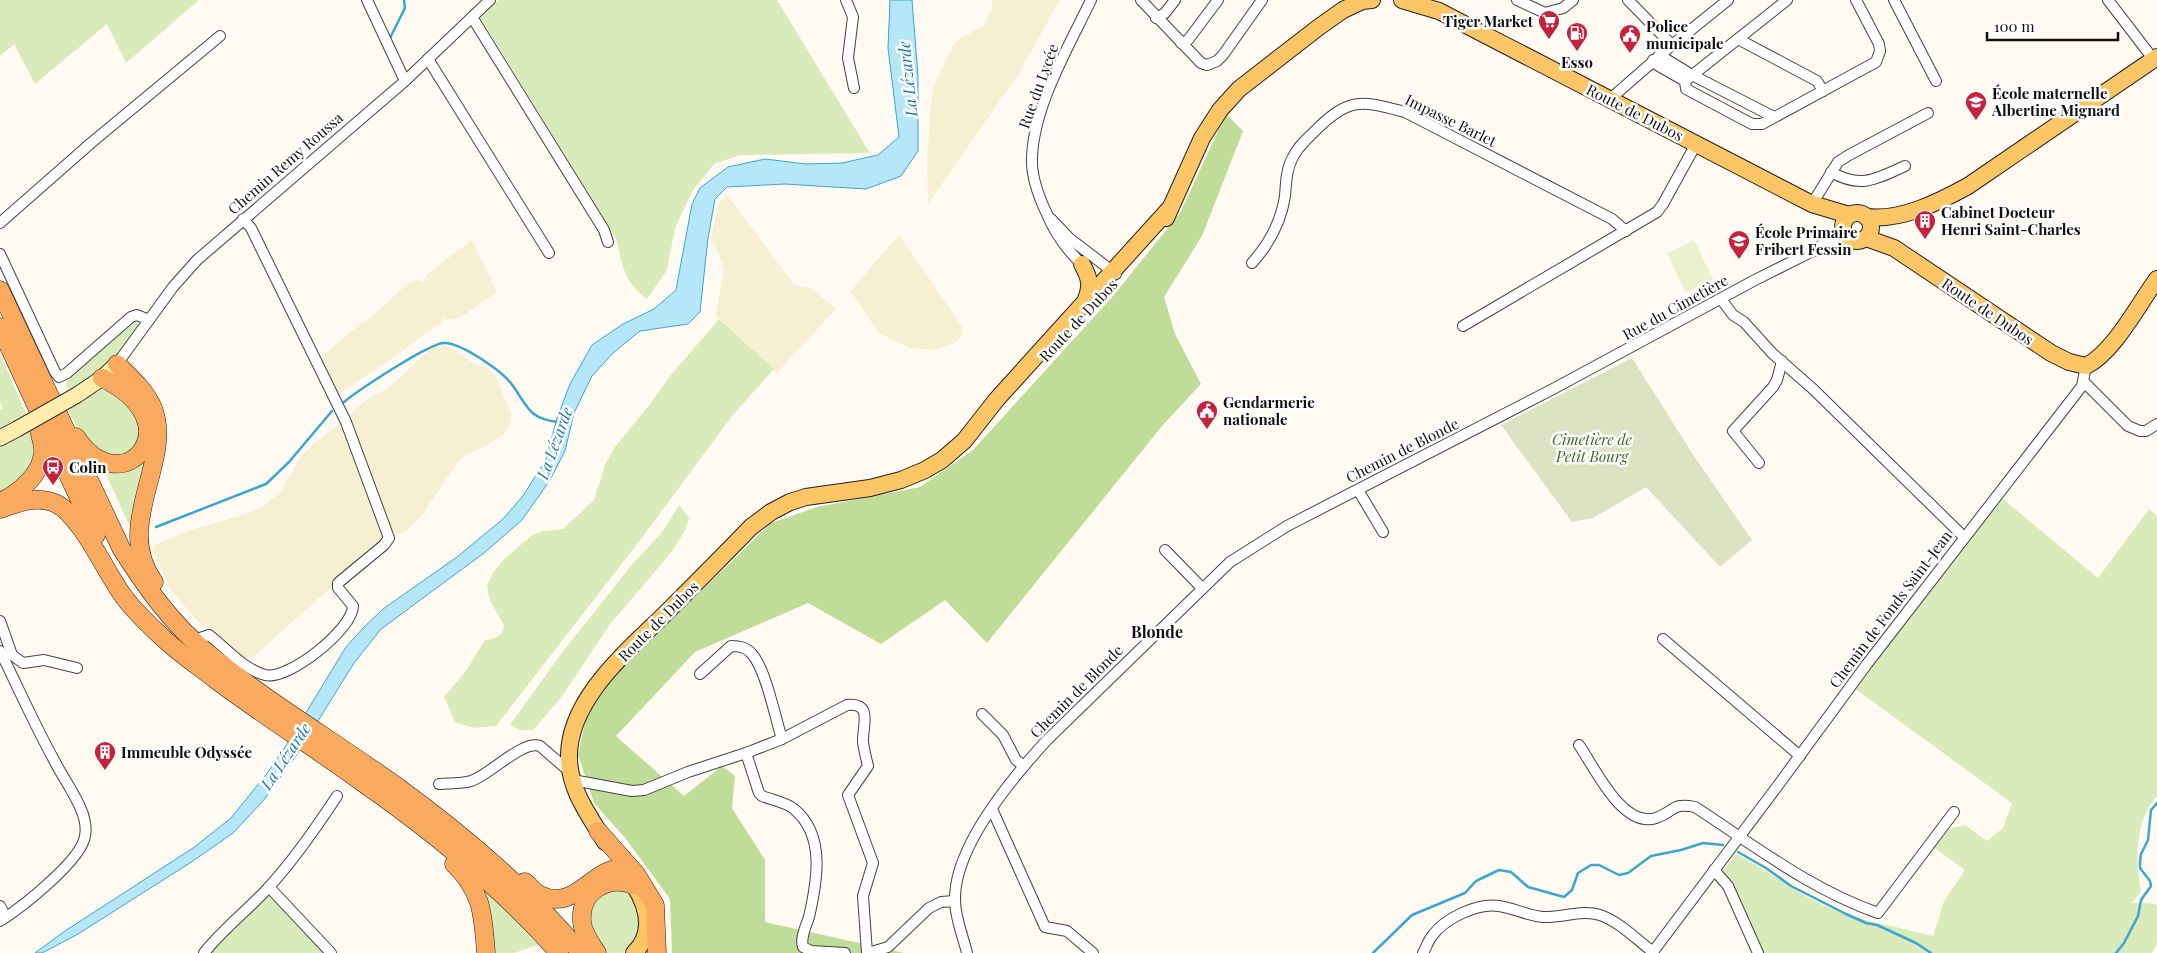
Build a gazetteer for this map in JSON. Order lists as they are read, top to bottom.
{
  "streets": {
    "main road": ["Route de Dubos"],
    "street": [
      "Rue du Lycée",
      "Impasse Barlet",
      "Chemin Remy Roussa",
      "Rue du Cimetière",
      "Chemin de Blonde",
      "Chemin de Fonds Saint-Jean"
    ]
  },
  "crossings": [
    ["Rue du Lycée", "Route de Dubos"],
    ["Route de Dubos", "Rue du Cimetière"],
    ["Route de Dubos", "Chemin de Fonds Saint-Jean"],
    ["Rue du Cimetière", "Chemin de Blonde"]
  ],
  "districts": ["Blonde"],
  "water": ["La Lézarde"],
  "parks": ["Cimetière de Petit Bourg"],
  "places": {
    "supermarket": ["Tiger Market"],
    "fuel station": ["Esso"],
    "public building": ["Police municipale", "Gendarmerie nationale"],
    "school or university": ["École maternelle Albertine Mignard", "École Primaire Fribert Fessin"],
    "building": ["Cabinet Docteur Henri Saint-Charles", "Immeuble Odyssée"],
    "bus stop": ["Colin"]
  },
  "scale_bar": "100 m"
}
